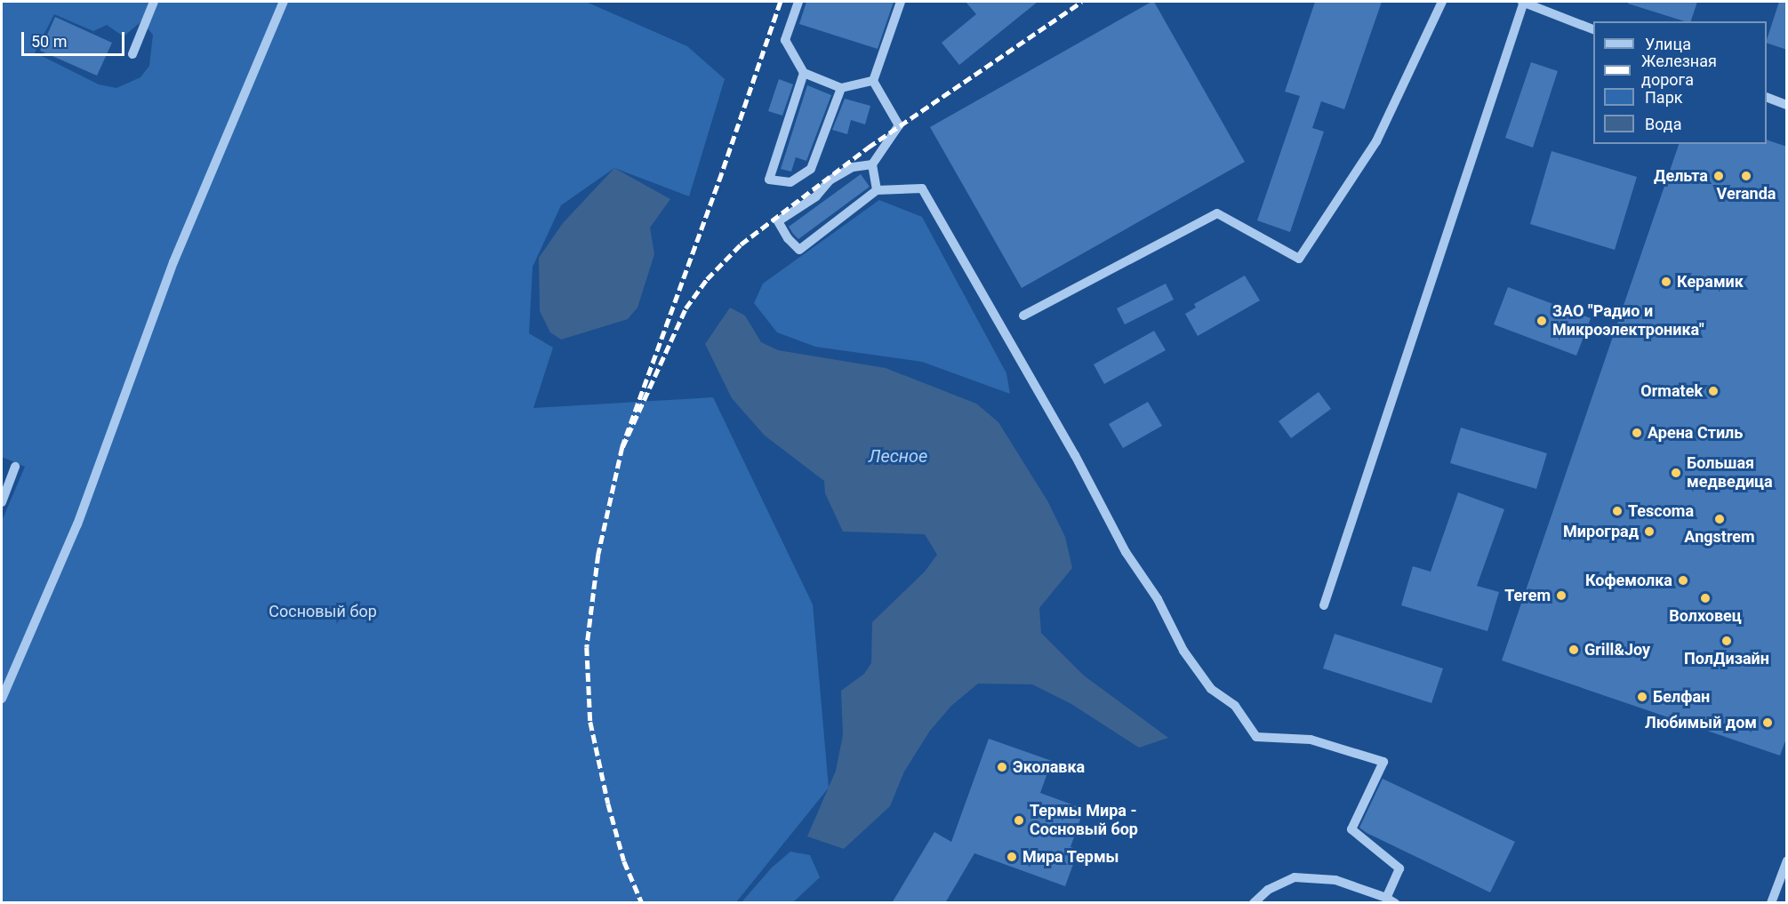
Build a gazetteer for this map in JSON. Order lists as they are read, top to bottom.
{
  "water": ["Лесное"],
  "parks": ["Сосновый бор"],
  "places": [
    "Дельта",
    "Veranda",
    "Керамик",
    "ЗАО \"Радио и Микроэлектроника\"",
    "Ormatek",
    "Арена Стиль",
    "Большая медведица",
    "Tescoma",
    "Angstrem",
    "Мироград",
    "Кофемолка",
    "Terem",
    "Волховец",
    "ПолДизайн",
    "Grill&Joy",
    "Белфан",
    "Любимый дом",
    "Эколавка",
    "Термы Мира - Сосновый бор",
    "Мира Термы"
  ],
  "legend": [
    "Улица",
    "Железная дорога",
    "Парк",
    "Вода"
  ],
  "scale_bar": "50 m"
}
